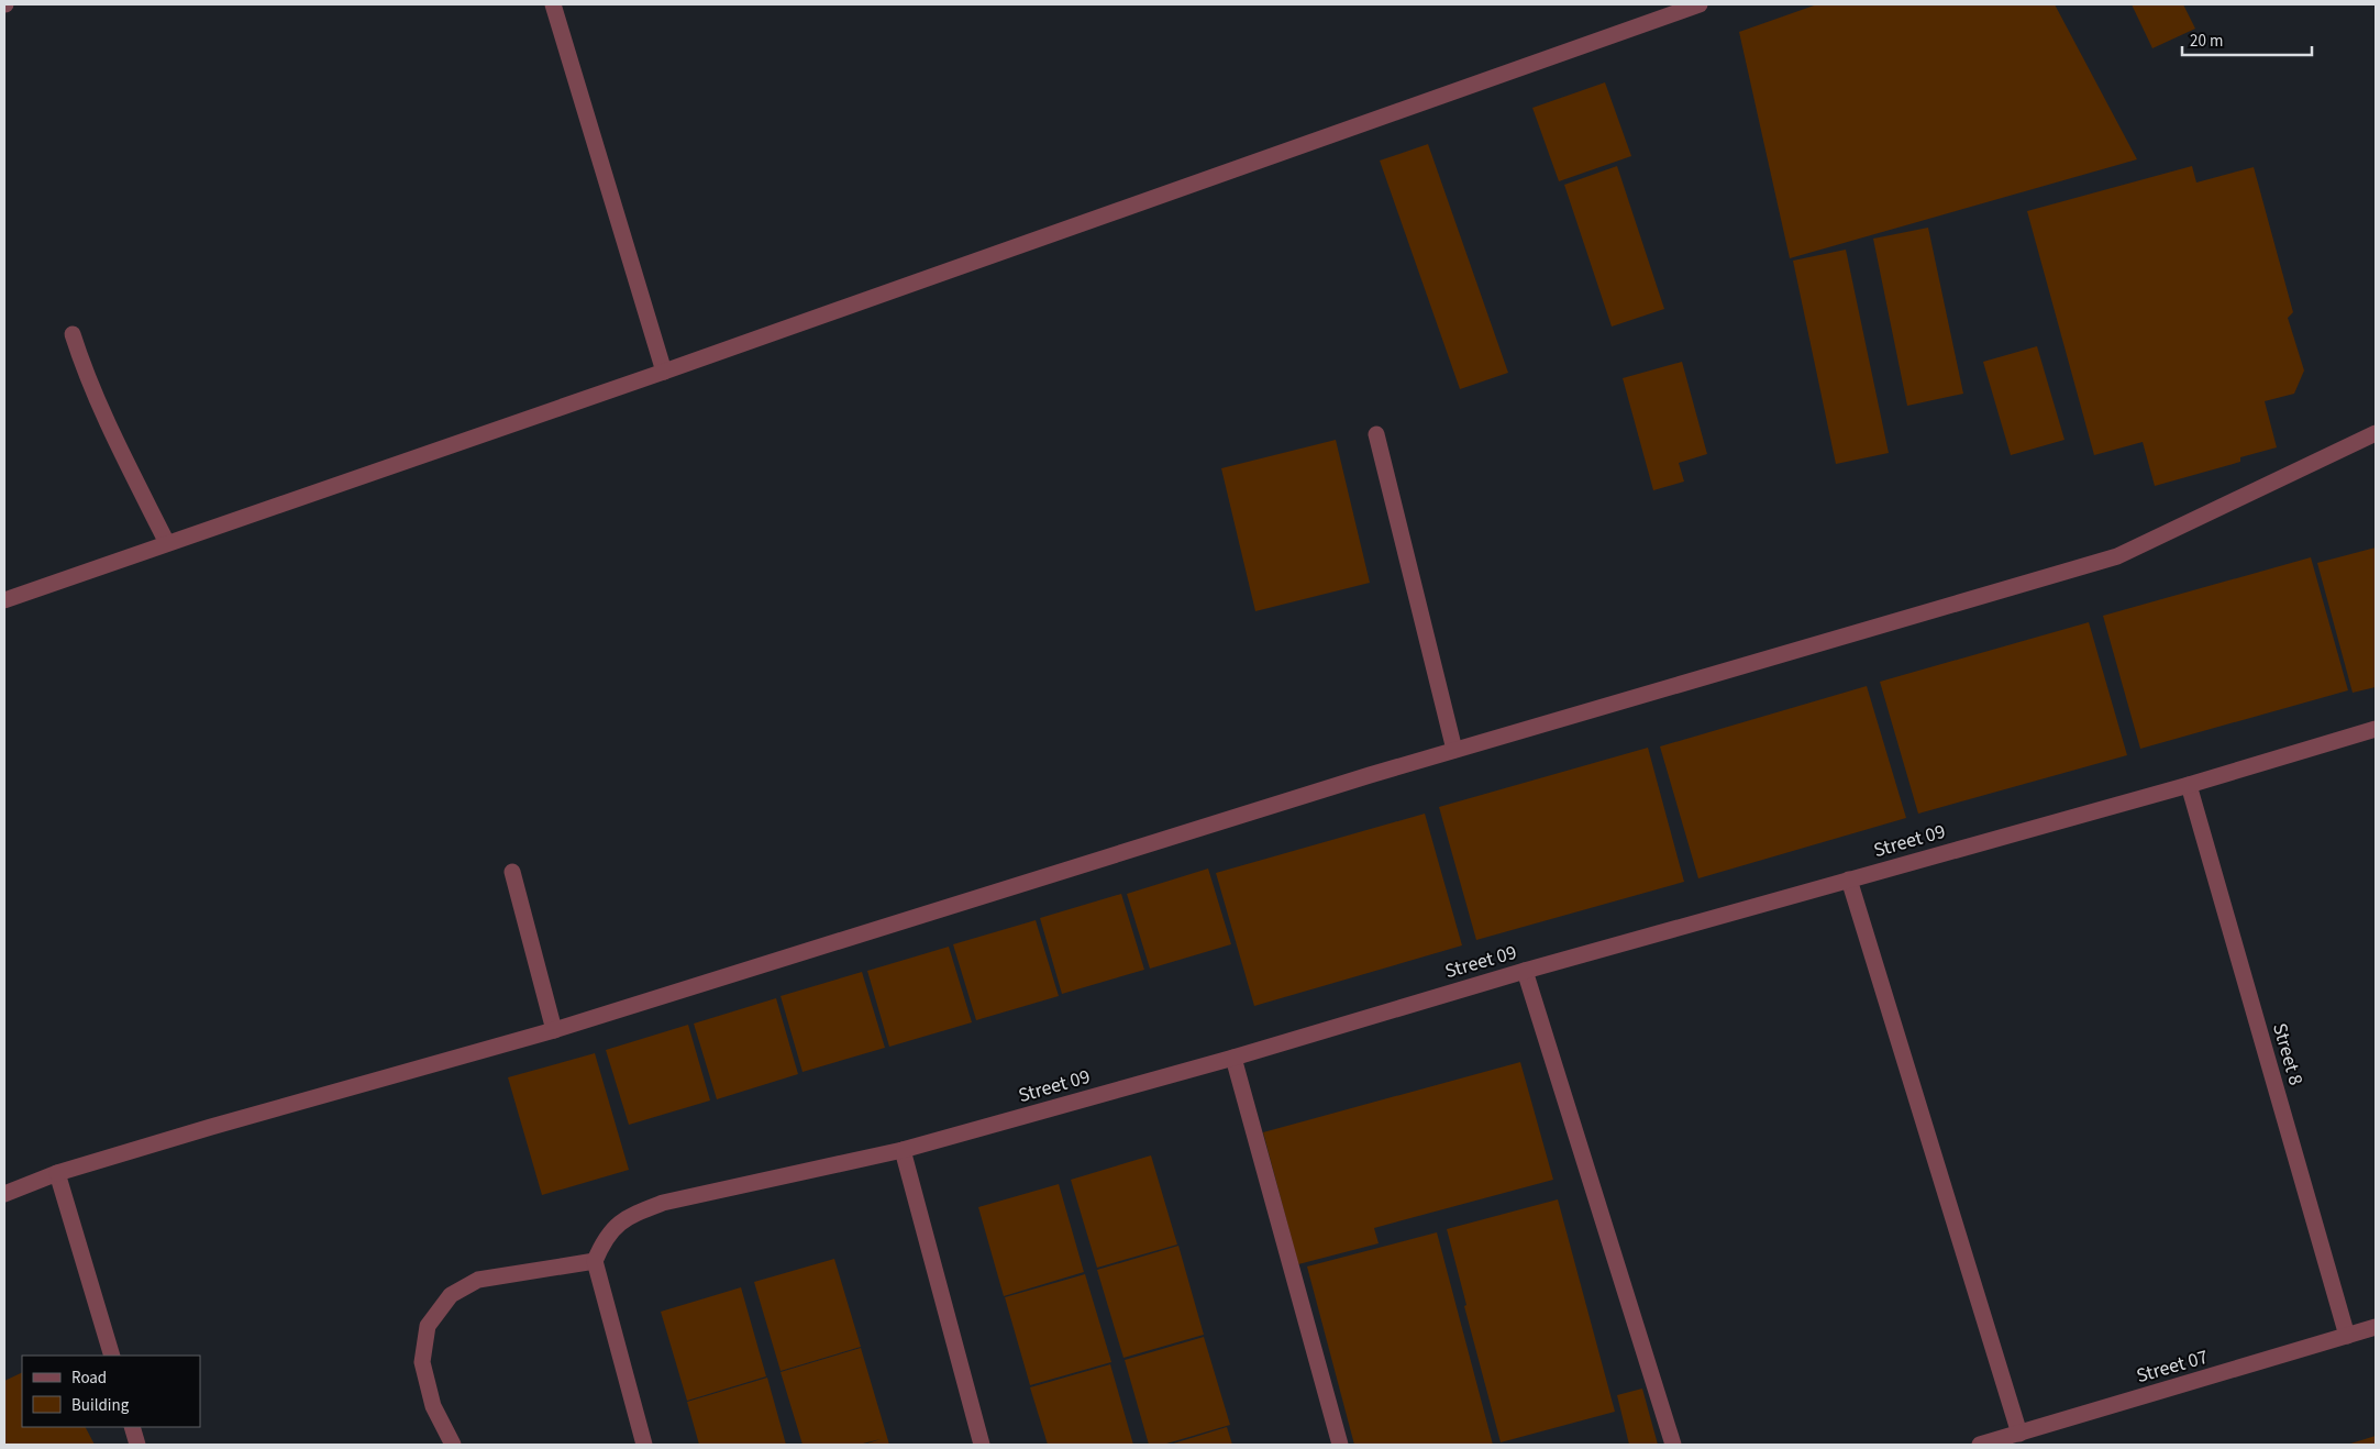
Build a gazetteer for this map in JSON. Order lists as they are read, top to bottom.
{
  "streets": {
    "street": ["Street 09", "Street 8", "Street 07"]
  },
  "crossings": [
    ["Street 09", "Street 8"],
    ["Street 8", "Street 07"]
  ],
  "legend": ["Road", "Building"],
  "scale_bar": "20 m"
}
